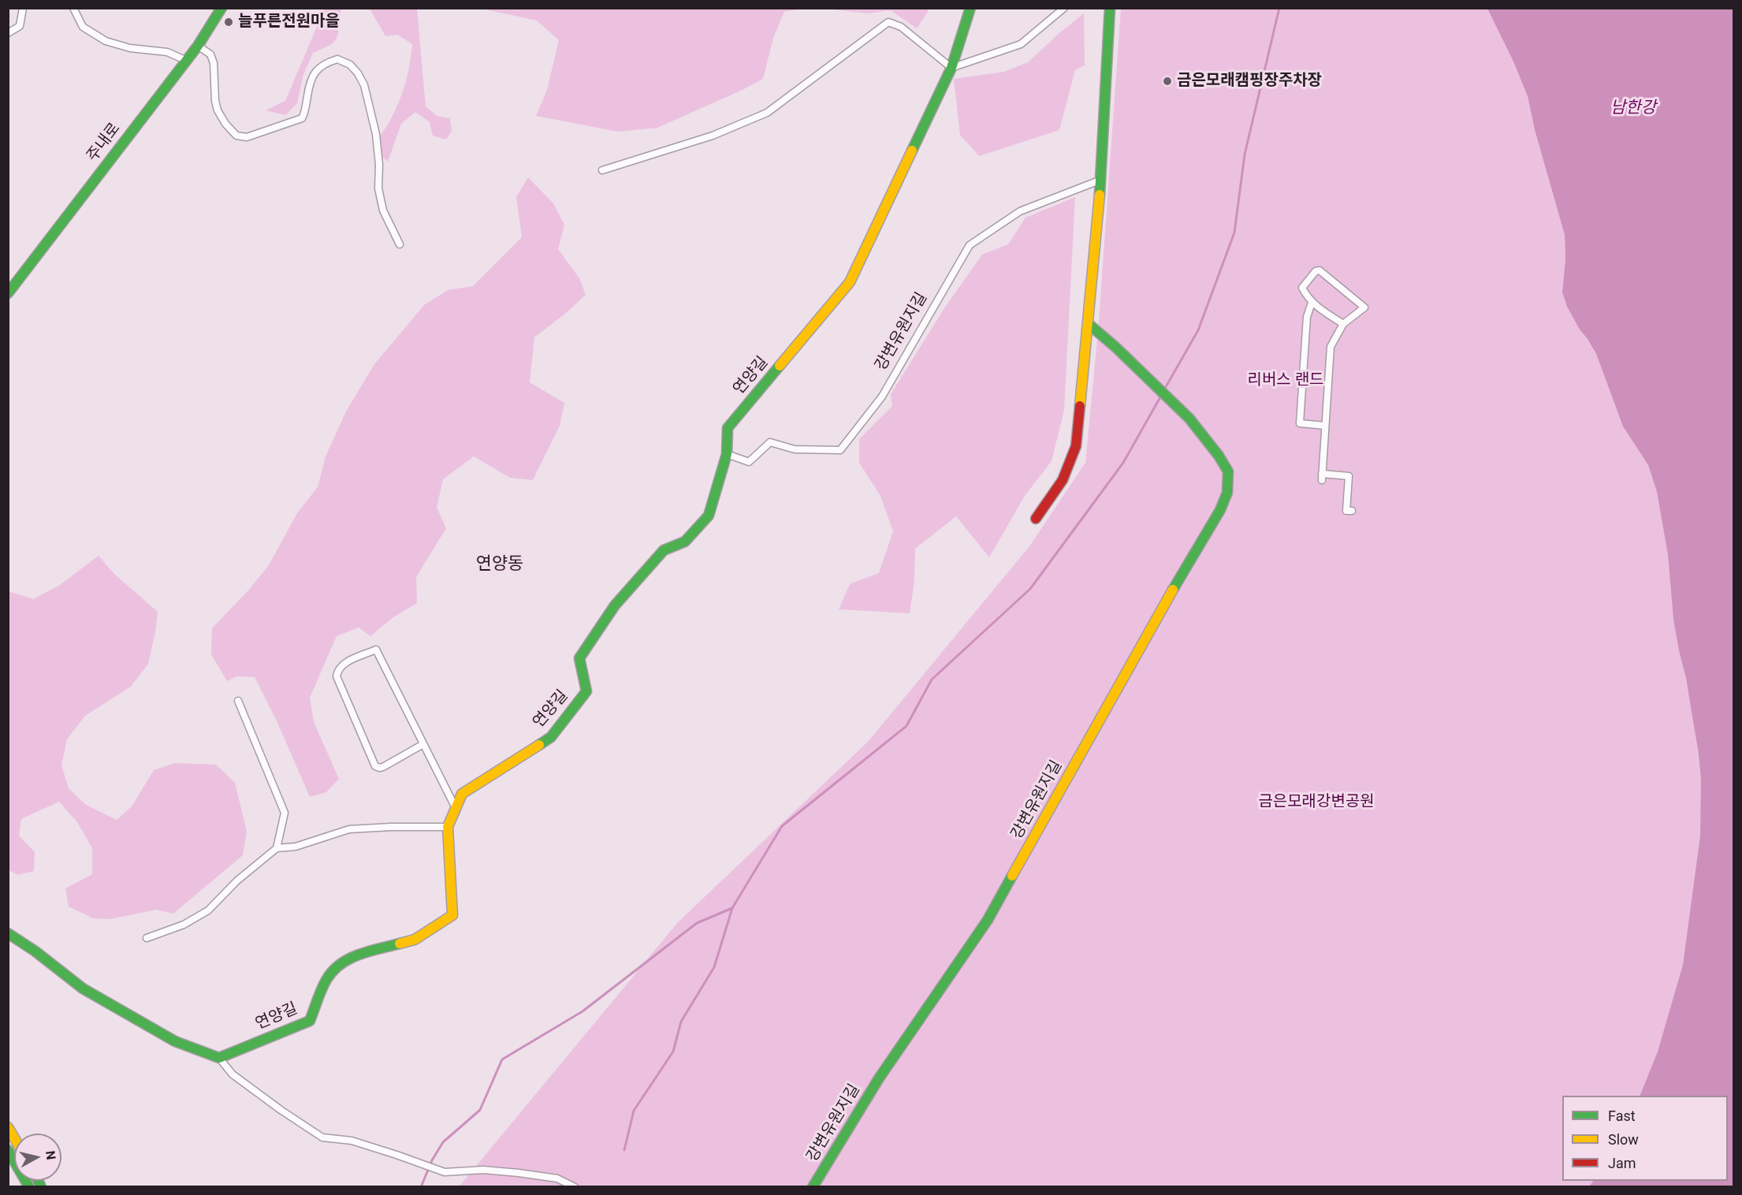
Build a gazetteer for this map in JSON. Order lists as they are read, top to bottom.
{
  "streets": {
    "main road": ["주내로", "강변유원지길", "연양길"]
  },
  "crossings": [
    ["강변유원지길", "연양길"]
  ],
  "districts": ["연양동"],
  "water": ["남한강"],
  "parks": ["리버스 랜드", "금은모래강변공원"],
  "places": ["늘푸른전원마을", "금은모래캠핑장주차장"],
  "legend": ["Fast", "Slow", "Jam"],
  "north": "right"
}
